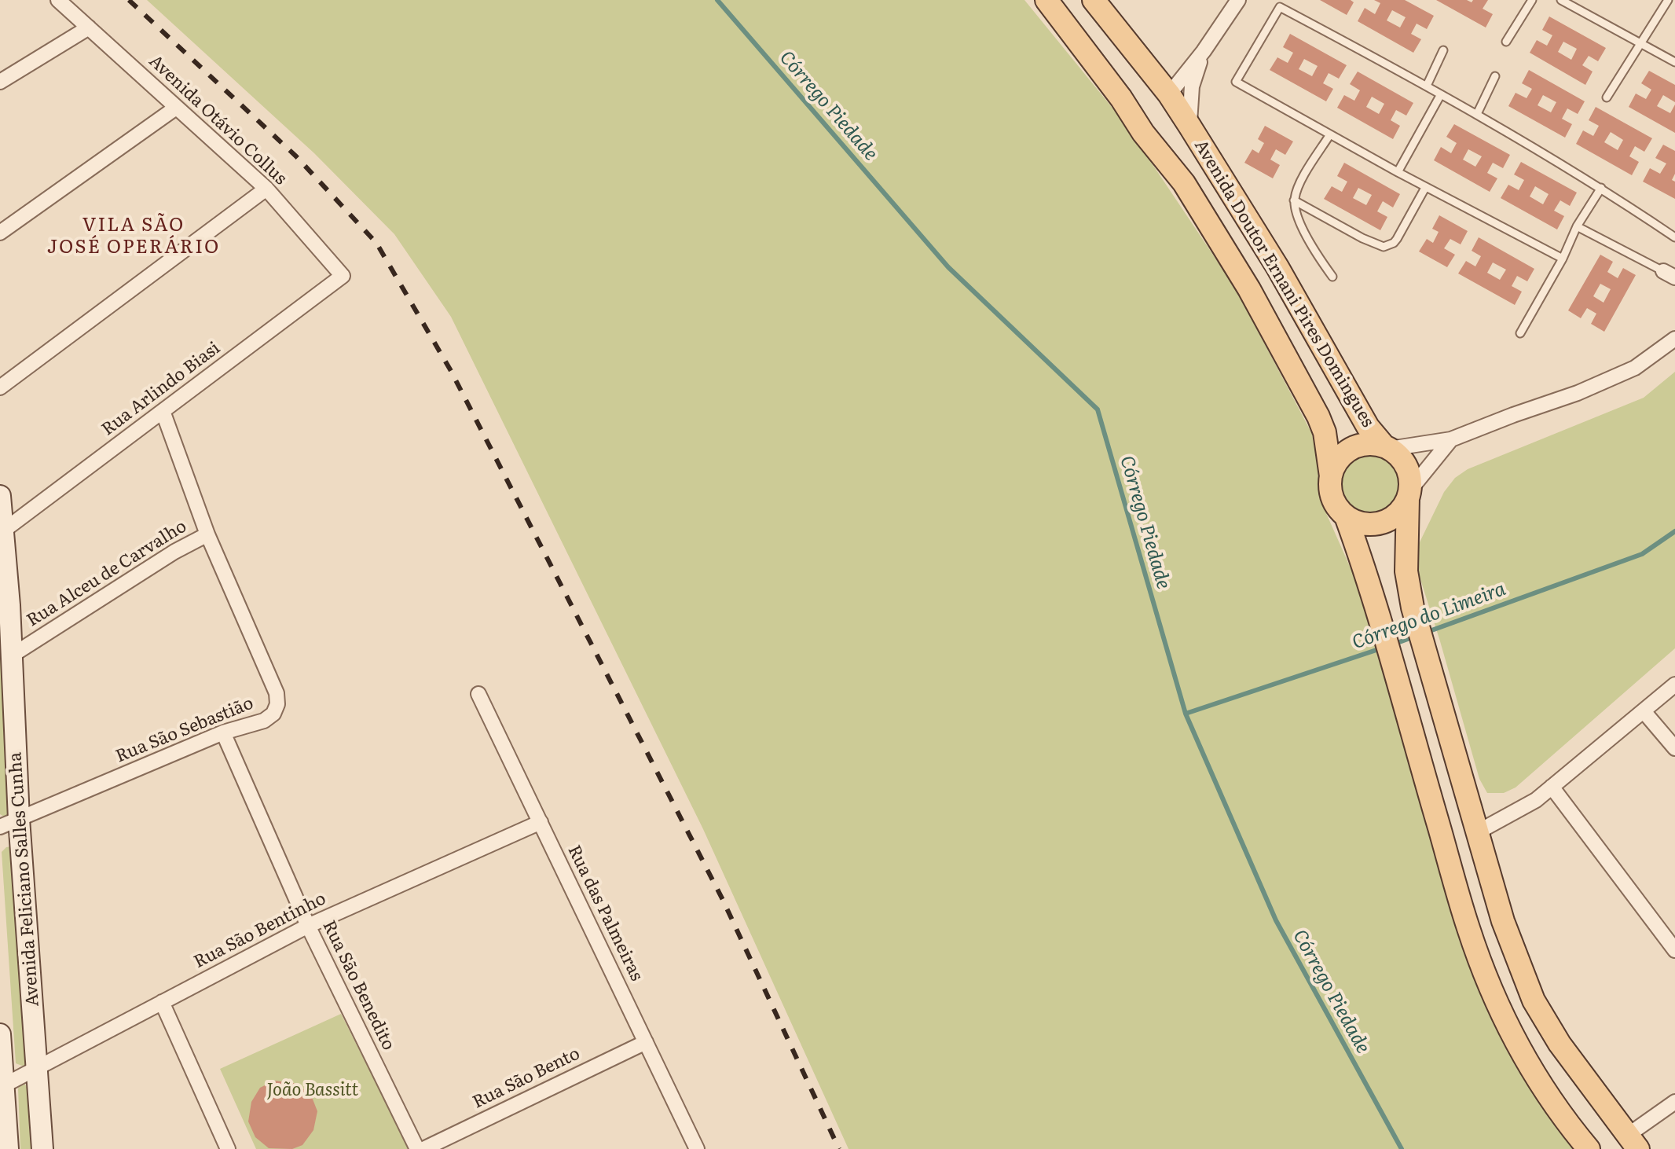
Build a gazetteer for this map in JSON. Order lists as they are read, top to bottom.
{
  "streets": {
    "main road": ["Avenida Doutor Ernani Pires Domingues", "Avenida Feliciano Salles Cunha"],
    "street": [
      "Avenida Otávio Collus",
      "Rua Arlindo Biasi",
      "Rua Alceu de Carvalho",
      "Rua São Sebastião",
      "Rua das Palmeiras",
      "Rua São Bentinho",
      "Rua São Benedito",
      "Rua São Bento"
    ]
  },
  "crossings": [
    ["Avenida Otávio Collus", "Rua Arlindo Biasi"],
    ["Rua Arlindo Biasi", "Rua Alceu de Carvalho"],
    ["Rua Arlindo Biasi", "Avenida Feliciano Salles Cunha"],
    ["Rua Alceu de Carvalho", "Rua São Sebastião"],
    ["Rua Alceu de Carvalho", "Avenida Feliciano Salles Cunha"],
    ["Rua São Sebastião", "Avenida Feliciano Salles Cunha"],
    ["Rua São Sebastião", "Rua São Benedito"],
    ["Avenida Feliciano Salles Cunha", "Rua São Bentinho"],
    ["Rua das Palmeiras", "Rua São Bentinho"],
    ["Rua das Palmeiras", "Rua São Bento"],
    ["Rua São Bentinho", "Rua São Benedito"]
  ],
  "districts": ["VILA SÃO JOSÉ OPERÁRIO"],
  "water": ["Córrego Piedade", "Córrego do Limeira"],
  "parks": ["João Bassitt"]
}
